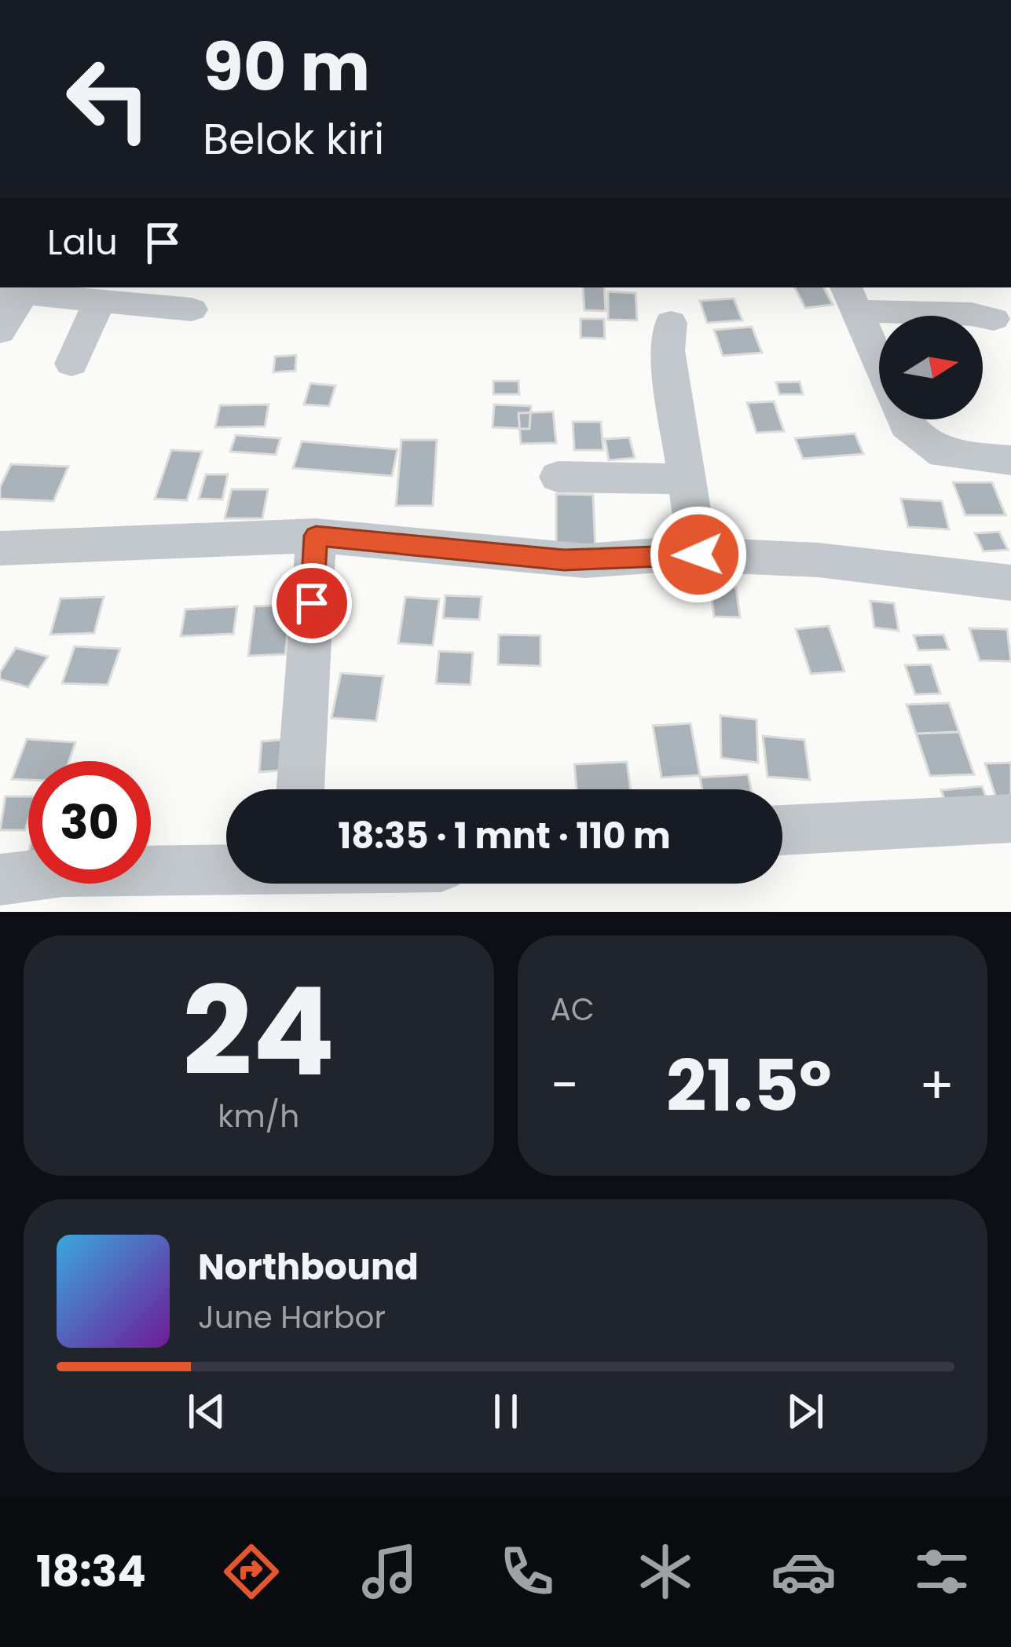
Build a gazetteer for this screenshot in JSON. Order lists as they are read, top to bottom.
{
  "north": "right",
  "page": {
    "turn": ["90 m", "Belok kiri"],
    "then": "Lalu",
    "limit": "30",
    "trip": "18:35 · 1 mnt · 110 m",
    "tile": [
      ["24", "km/h"],
      "AC"
    ],
    "heat": ["−", "21.5°", "+"],
    "song": ["Northbound", "June Harbor"],
    "tabs": "18:34"
  }
}
